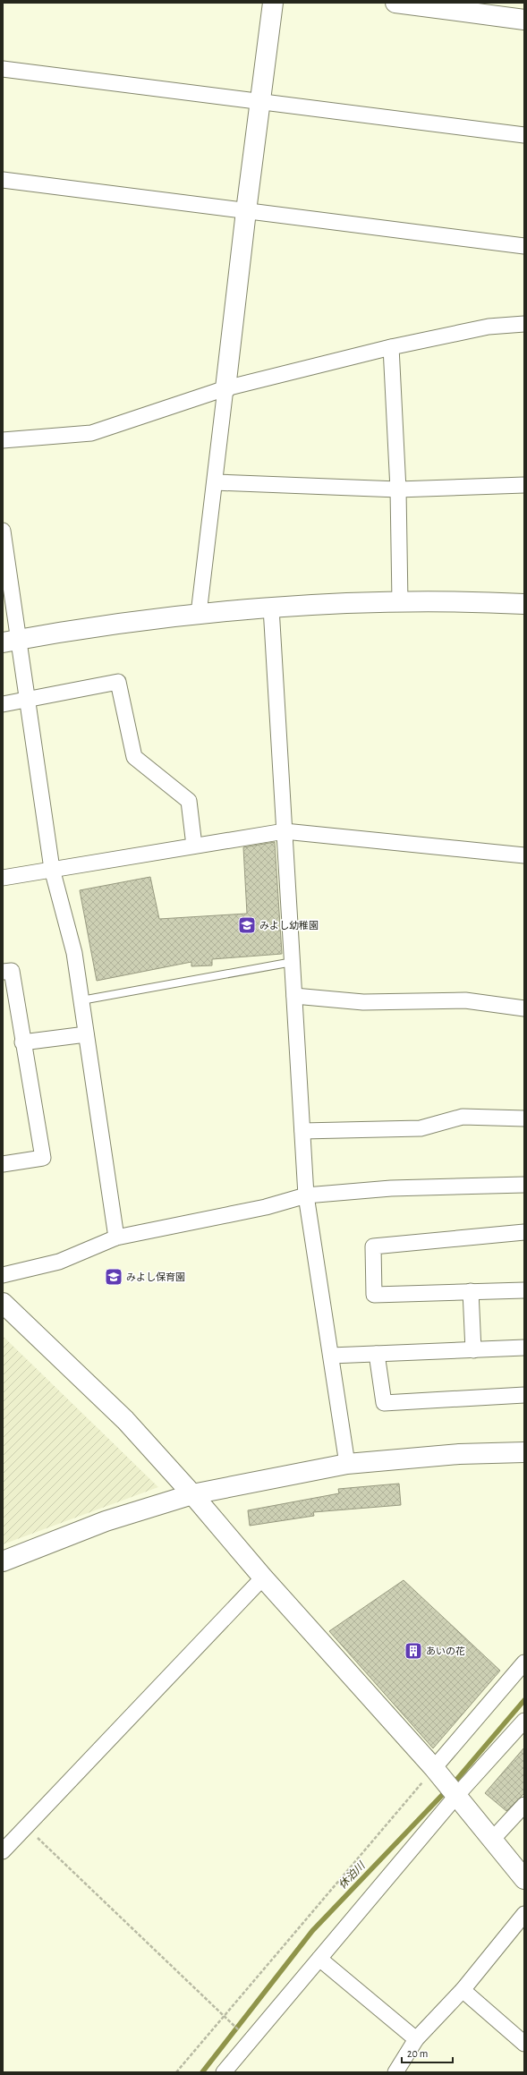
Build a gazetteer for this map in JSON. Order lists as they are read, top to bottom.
{
  "water": ["休泊川"],
  "places": {
    "school or university": ["みよし幼稚園", "みよし保育園"],
    "building": ["あいの花"]
  },
  "scale_bar": "20 m"
}
